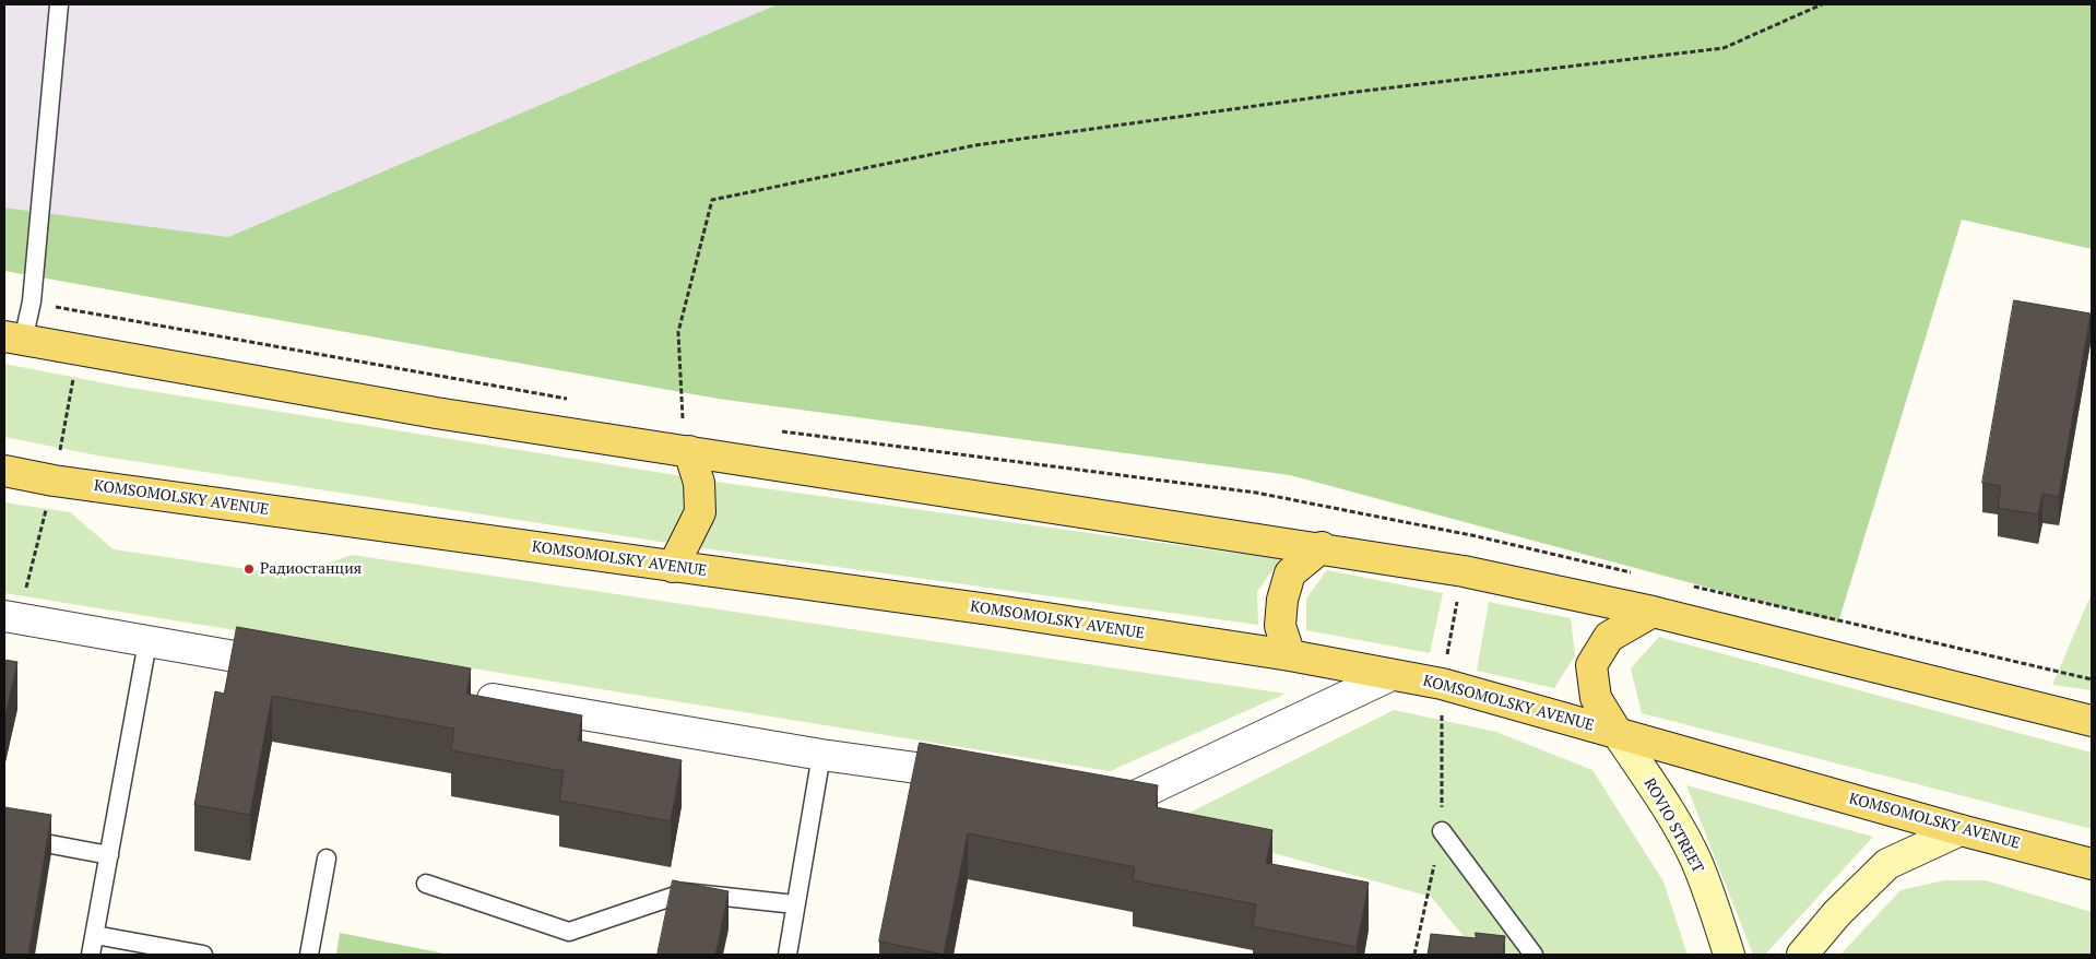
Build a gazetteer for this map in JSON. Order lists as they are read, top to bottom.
{
  "streets": {
    "main road": ["KOMSOMOLSKY AVENUE", "ROVIO STREET"]
  },
  "crossings": [
    ["KOMSOMOLSKY AVENUE", "ROVIO STREET"]
  ],
  "places": ["Радиостанция"]
}
